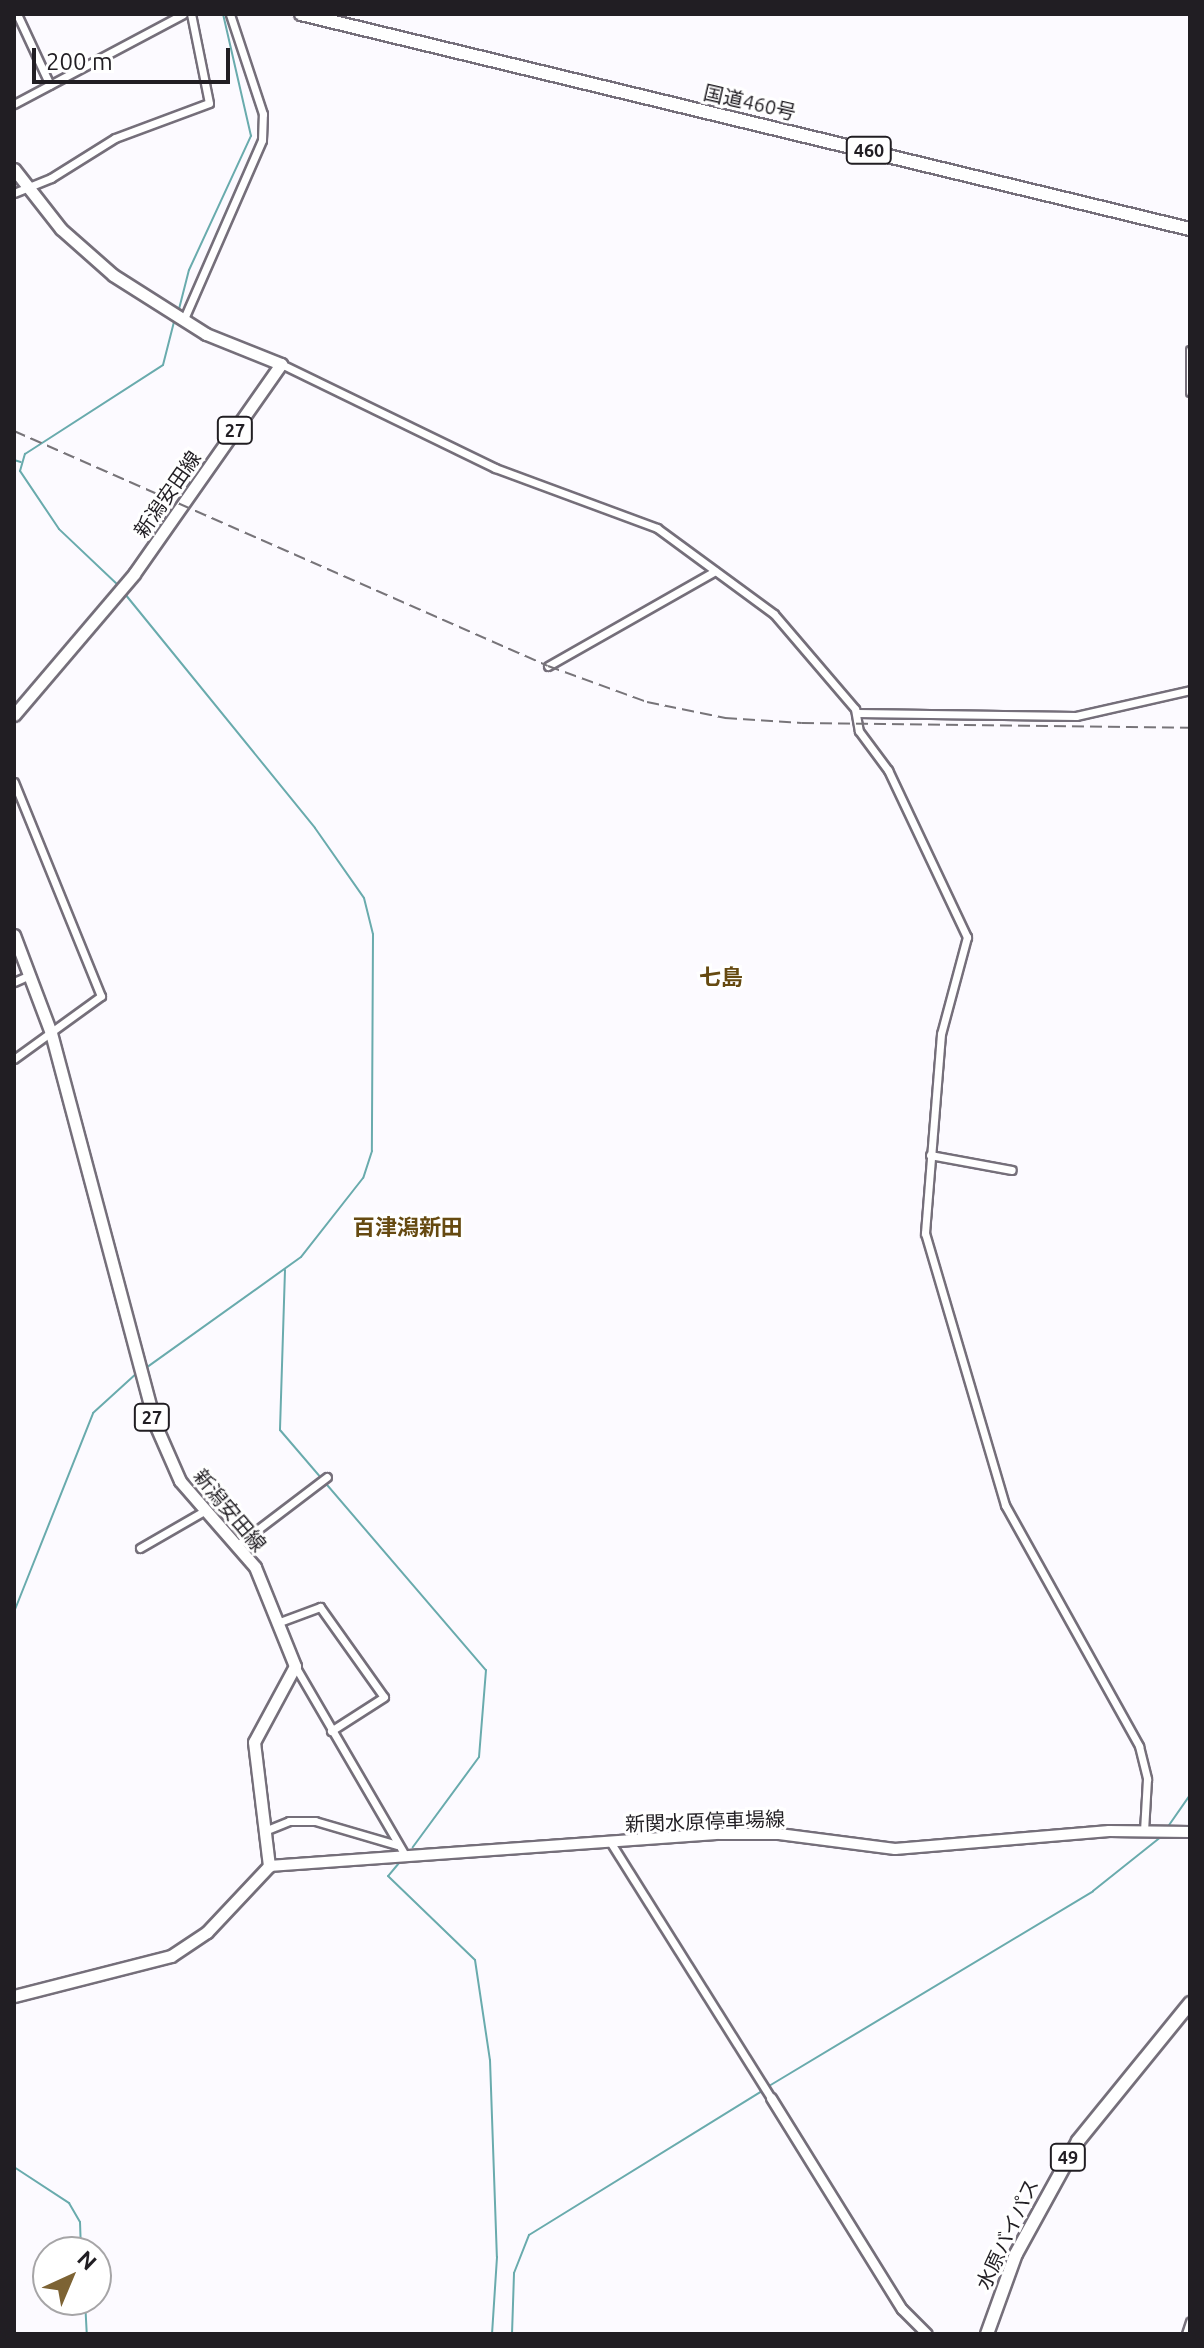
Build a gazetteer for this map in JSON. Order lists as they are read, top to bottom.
{
  "streets": {
    "highway": [
      "国道460号",
      "460",
      "49",
      "水原バイパス"
    ],
    "main road": ["27", "新潟安田線", "新関水原停車場線"]
  },
  "districts": ["七島", "百津潟新田"],
  "scale_bar": "200 m",
  "north": "top right"
}
